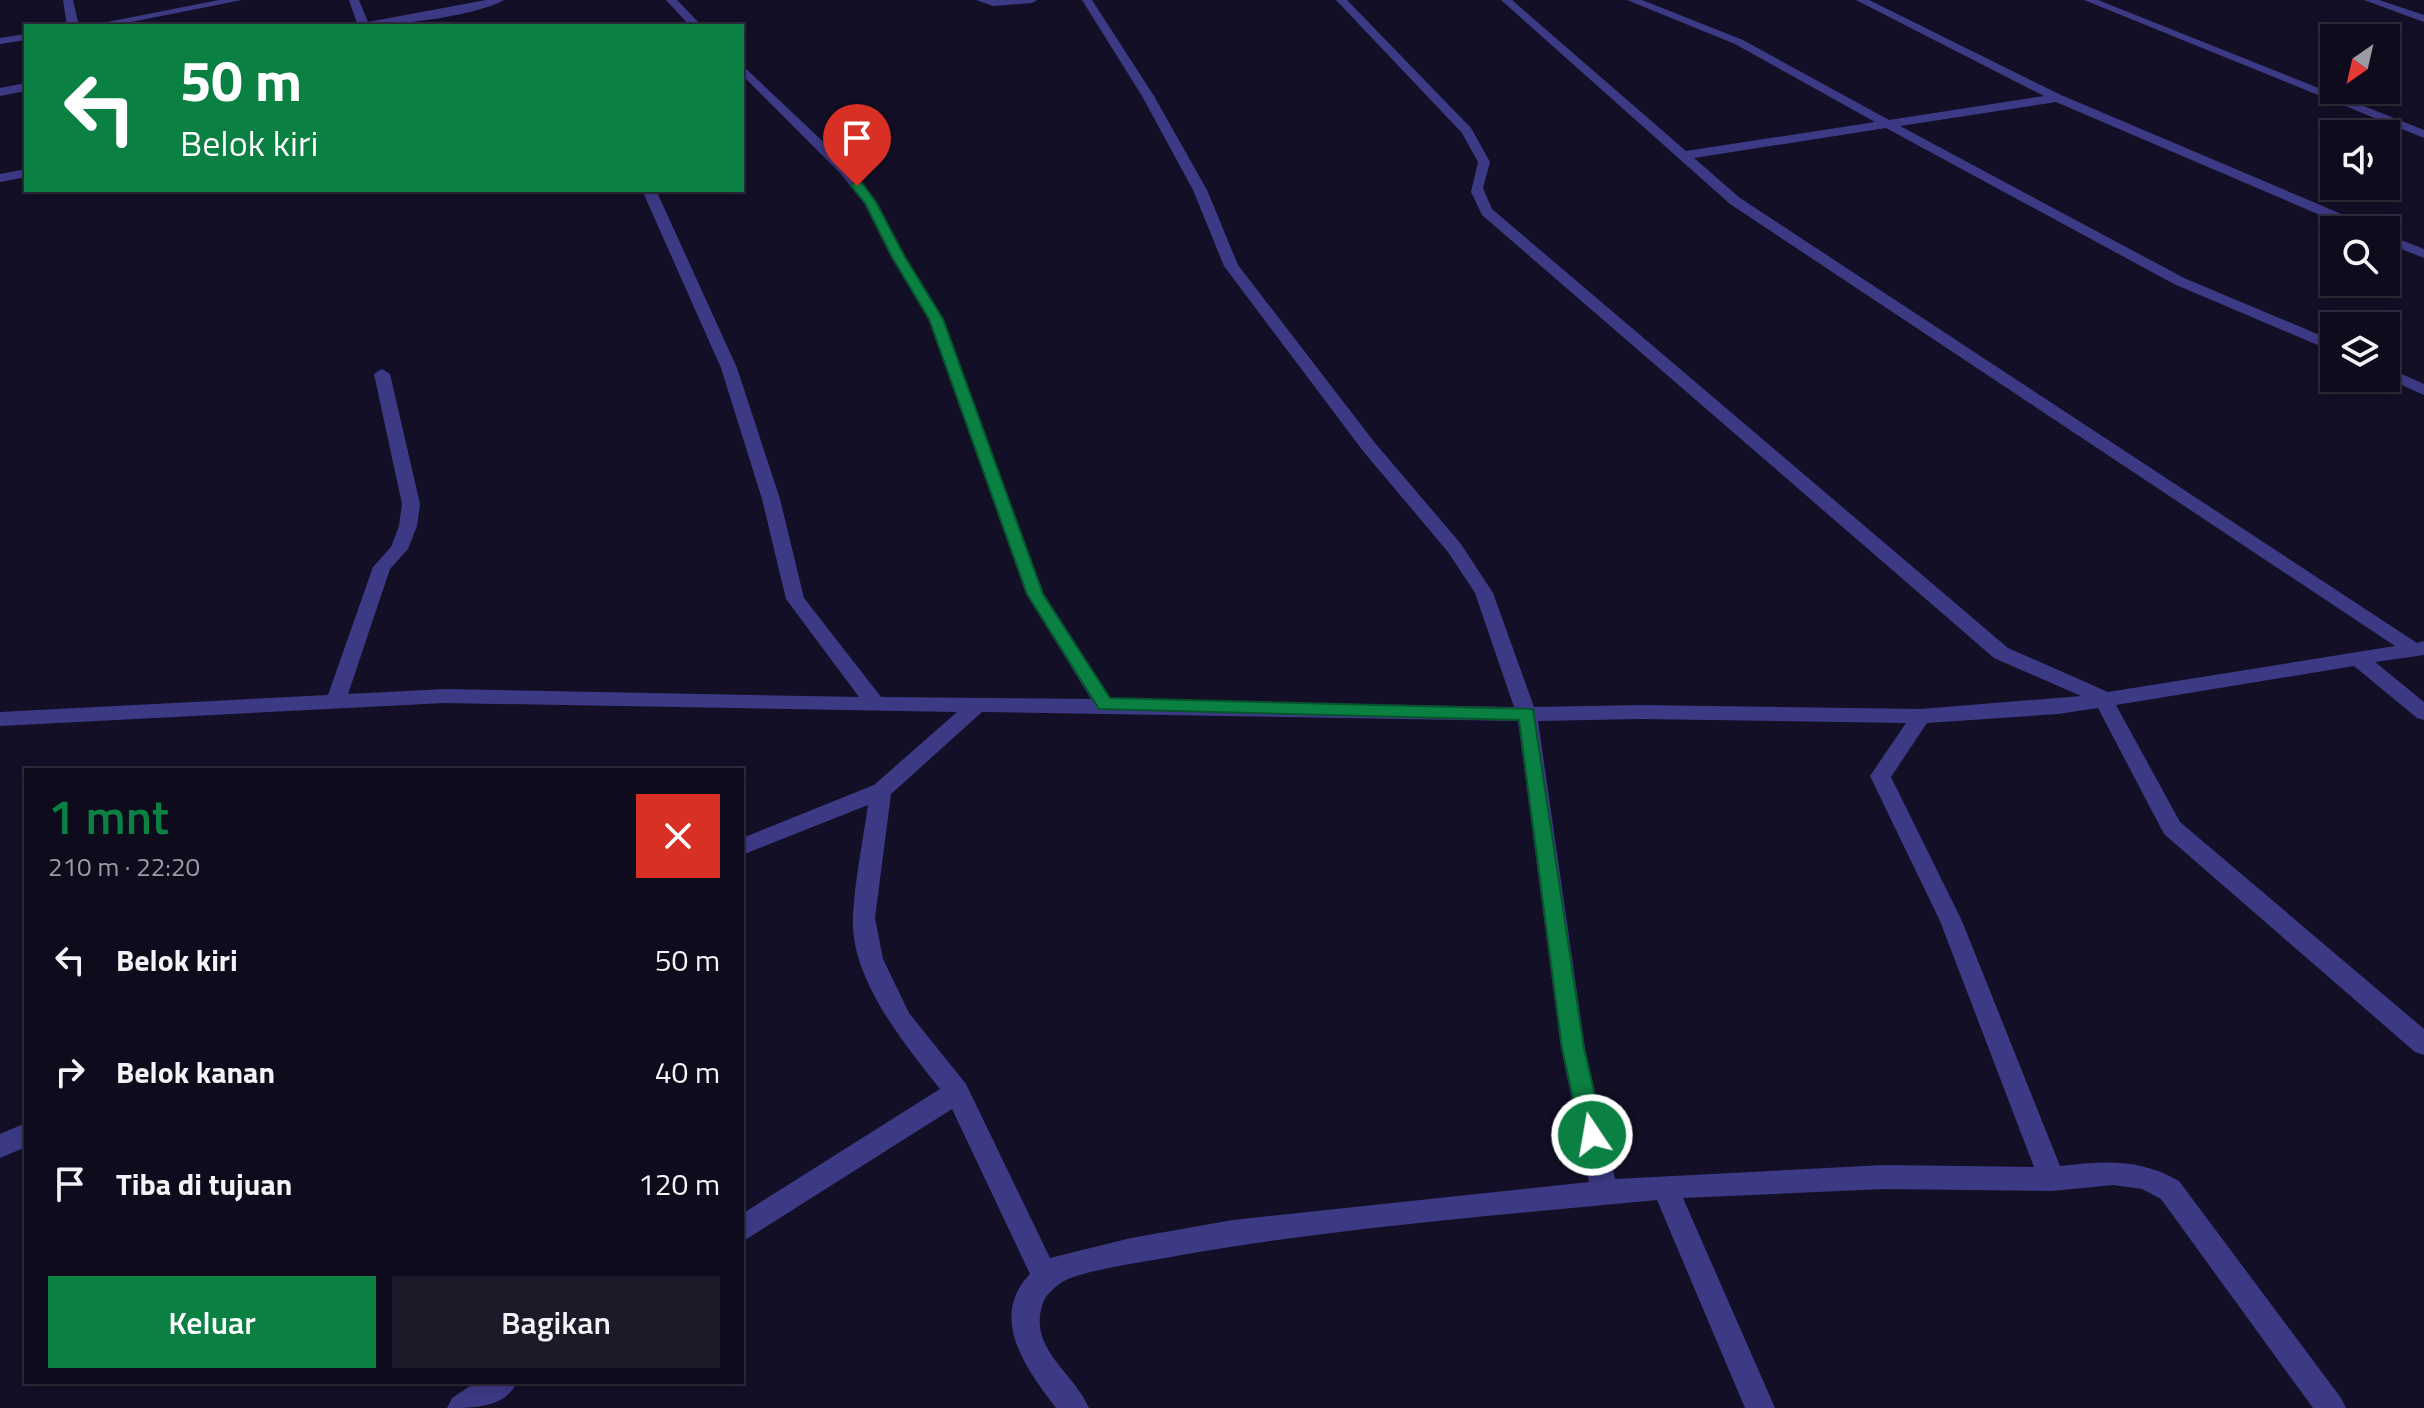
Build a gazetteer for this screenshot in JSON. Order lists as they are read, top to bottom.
{
  "north": "bottom left",
  "page": {
    "turn": ["50 m", "Belok kiri"],
    "heading": ["1 mnt", "210 m · 22:20"],
    "list": [
      {
        "name": "Belok kiri",
        "value": "50 m"
      },
      {
        "name": "Belok kanan",
        "value": "40 m"
      },
      {
        "name": "Tiba di tujuan",
        "value": "120 m"
      }
    ],
    "buttons": ["Keluar", "Bagikan"]
  }
}
